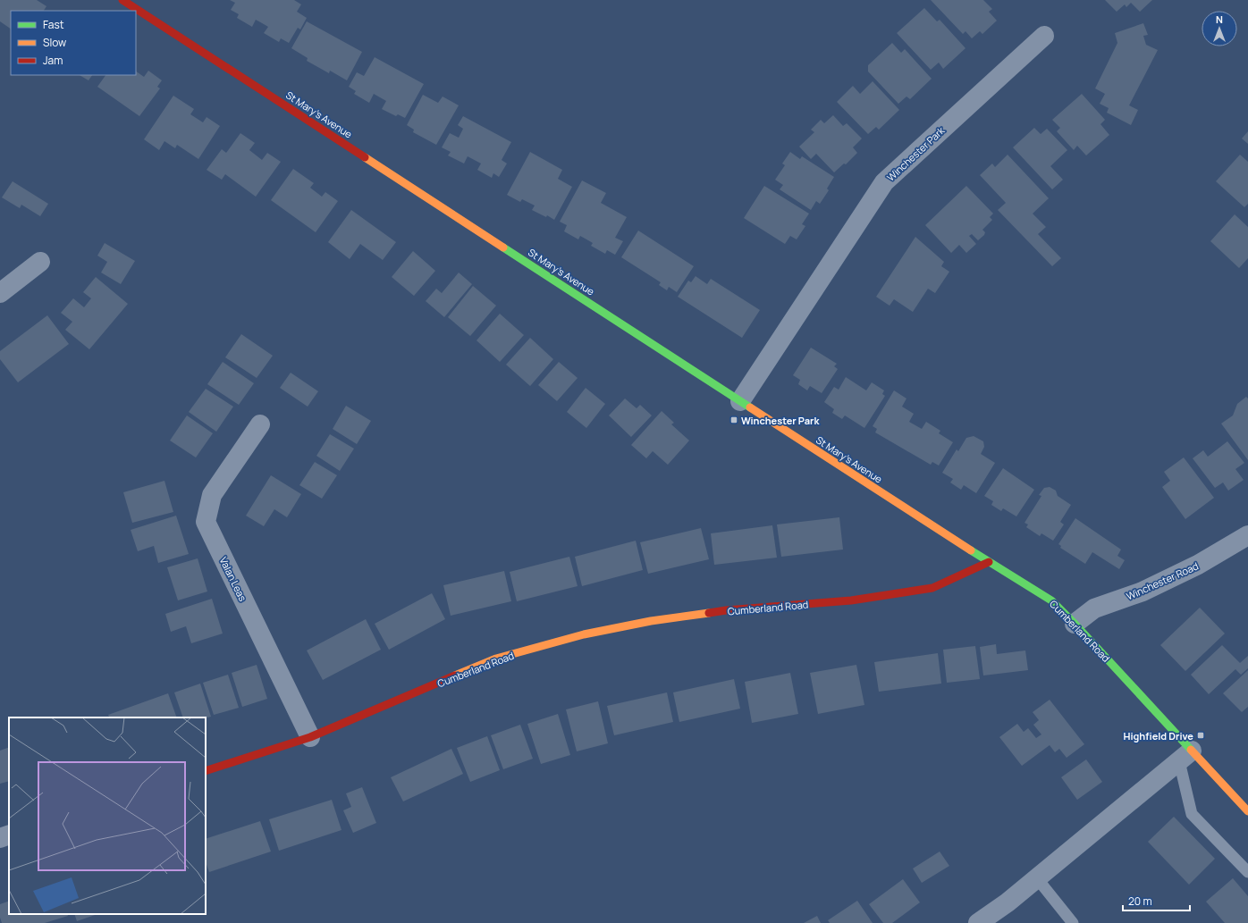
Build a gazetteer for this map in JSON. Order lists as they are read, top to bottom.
{
  "streets": {
    "street": [
      "St Mary's Avenue",
      "Winchester Park",
      "Valan Leas",
      "Winchester Road",
      "Cumberland Road"
    ]
  },
  "crossings": [
    ["St Mary's Avenue", "Winchester Park"],
    ["St Mary's Avenue", "Cumberland Road"],
    ["Valan Leas", "Cumberland Road"],
    ["Winchester Road", "Cumberland Road"]
  ],
  "places": {
    "transit": ["Winchester Park", "Highfield Drive"]
  },
  "legend": ["Fast", "Slow", "Jam"],
  "scale_bar": "20 m",
  "north": "top"
}
